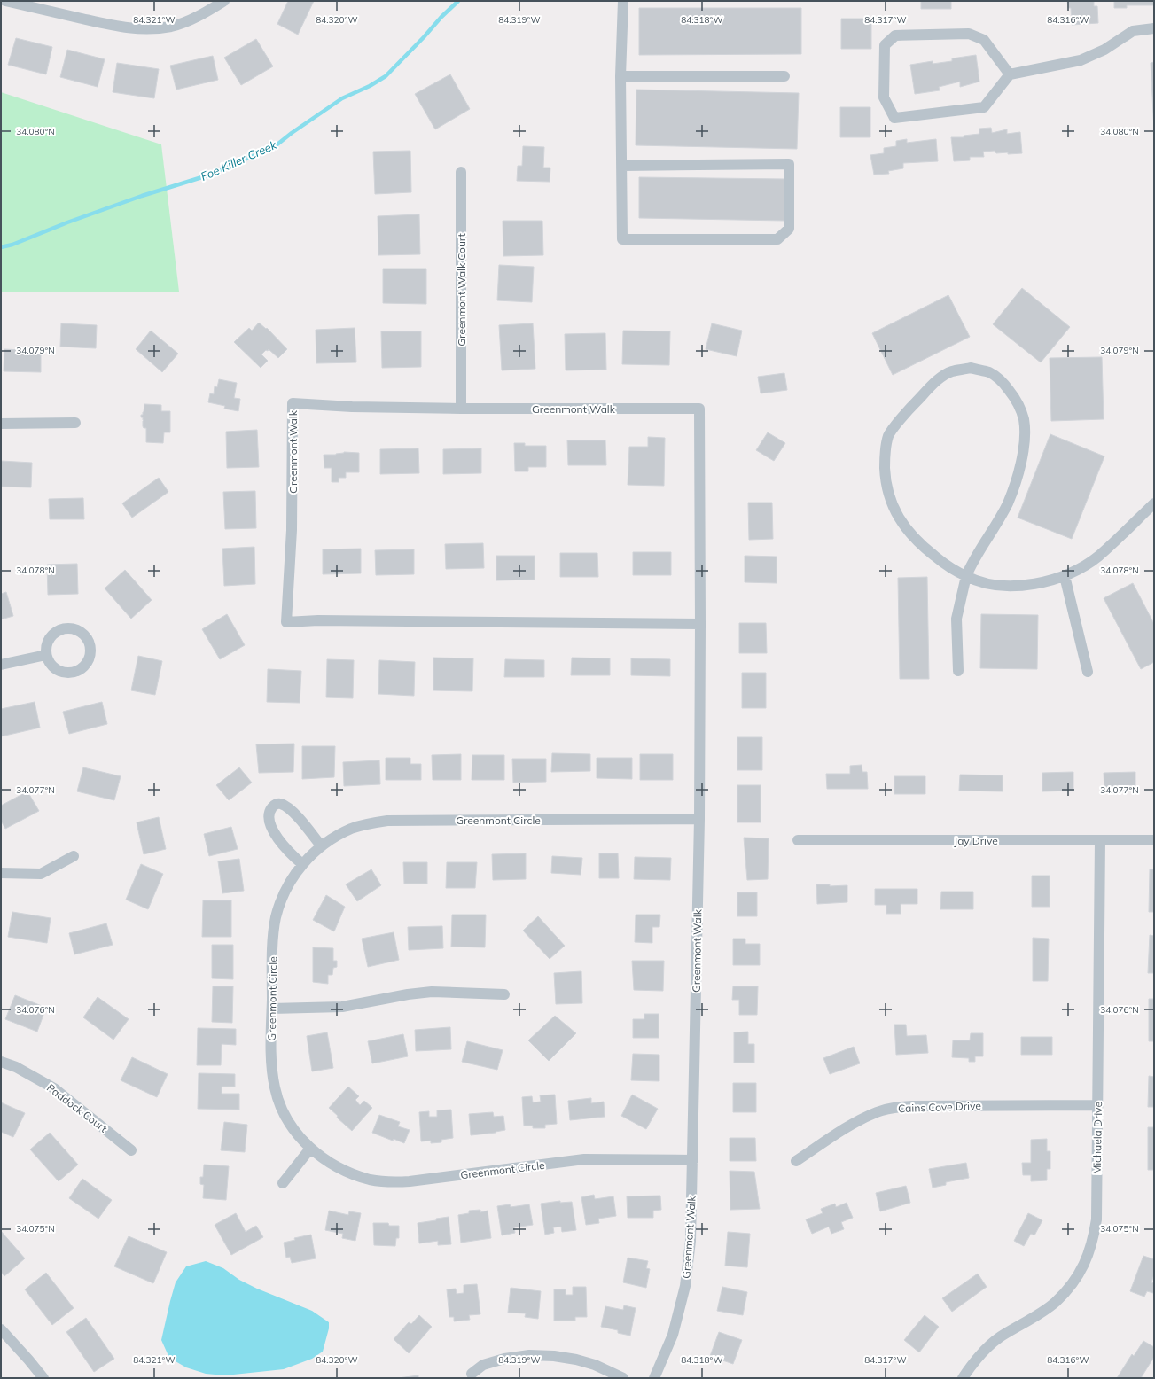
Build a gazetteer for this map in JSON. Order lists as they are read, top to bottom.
{
  "streets": {
    "street": [
      "Greenmont Walk Court",
      "Greenmont Walk",
      "Greenmont Circle",
      "Jay Drive",
      "Cains Cove Drive",
      "Paddock Court",
      "Michaela Drive"
    ]
  },
  "crossings": [
    ["Greenmont Walk Court", "Greenmont Walk"],
    ["Greenmont Walk", "Greenmont Circle"],
    ["Jay Drive", "Michaela Drive"],
    ["Cains Cove Drive", "Michaela Drive"]
  ],
  "water": ["Foe Killer Creek"],
  "coordinates": [
    "84.321°W",
    "84.320°W",
    "84.319°W",
    "84.318°W",
    "84.317°W",
    "84.316°W",
    "34.080°N",
    "34.079°N",
    "34.078°N",
    "34.077°N",
    "34.076°N",
    "34.075°N"
  ]
}
